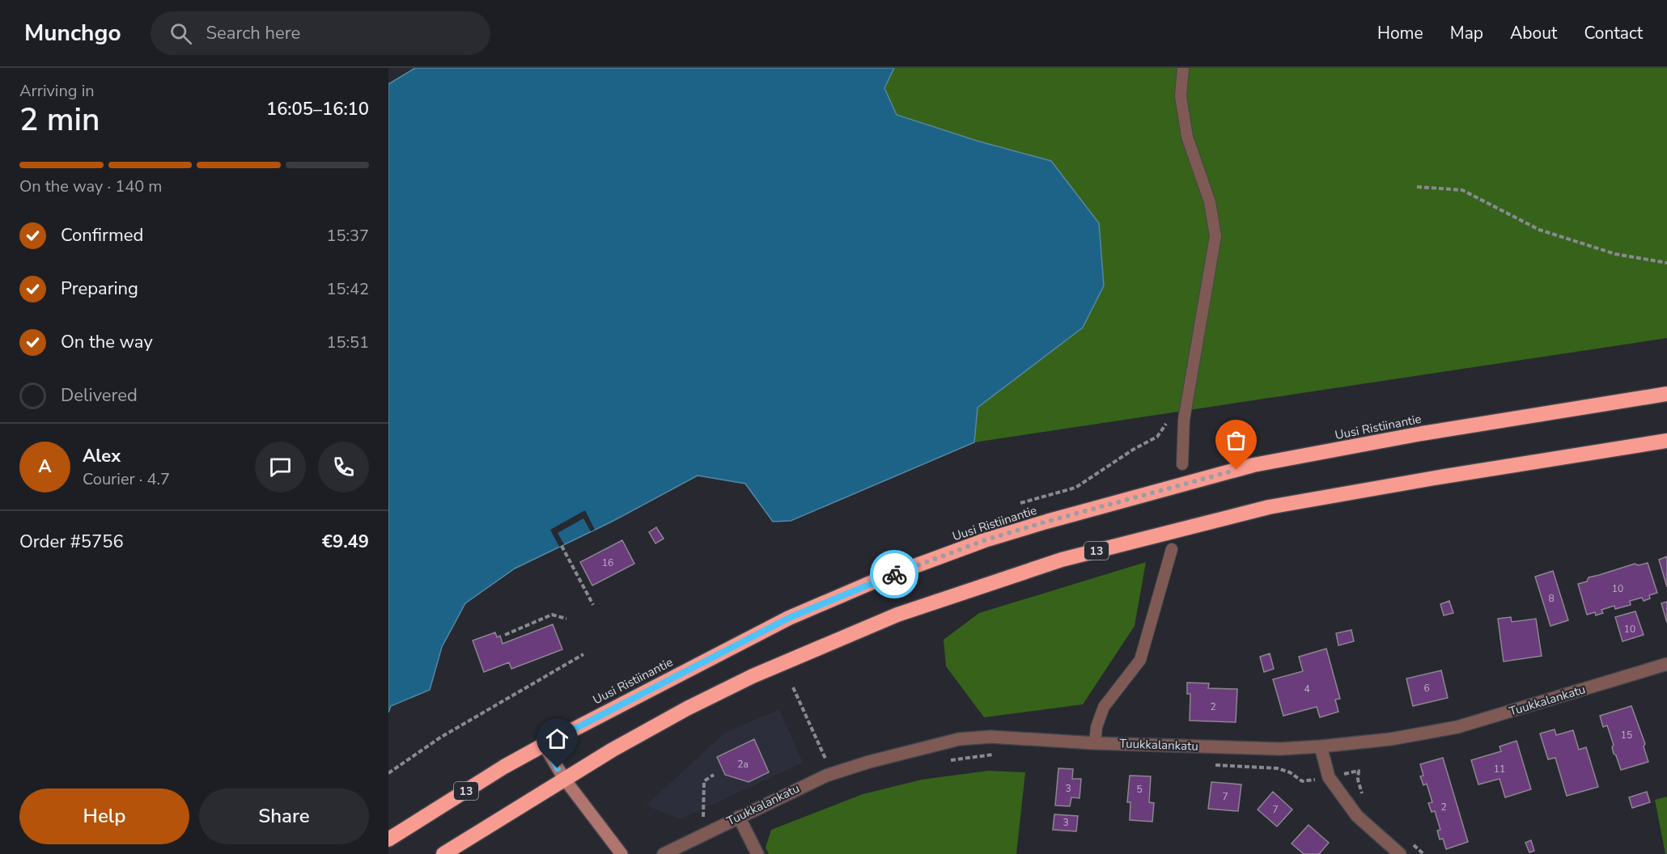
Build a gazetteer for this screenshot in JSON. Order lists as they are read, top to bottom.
{
  "streets": {
    "highway": ["Uusi Ristiinantie", "13"],
    "street": ["Tuukkalankatu"]
  },
  "house_numbers": [
    "16",
    "10",
    "8",
    "10",
    "6",
    "4",
    "2",
    "15",
    "2a",
    "11",
    "3",
    "5",
    "7",
    "2",
    "7",
    "3"
  ],
  "page": {
    "header": "Munchgo",
    "search": "Search here",
    "nav": [
      "Home",
      "Map",
      "About",
      "Contact"
    ],
    "heading": ["2 min", "Arriving in", "16:05–16:10"],
    "panel": [
      "Alex",
      "Courier · 4.7",
      "Order #5756",
      "€9.49"
    ],
    "bar": "On the way · 140 m",
    "list": [
      ["Confirmed", "15:37"],
      ["Preparing", "15:42"],
      ["On the way", "15:51"],
      "Delivered"
    ],
    "round": "A",
    "buttons": ["Help", "Share"]
  }
}
